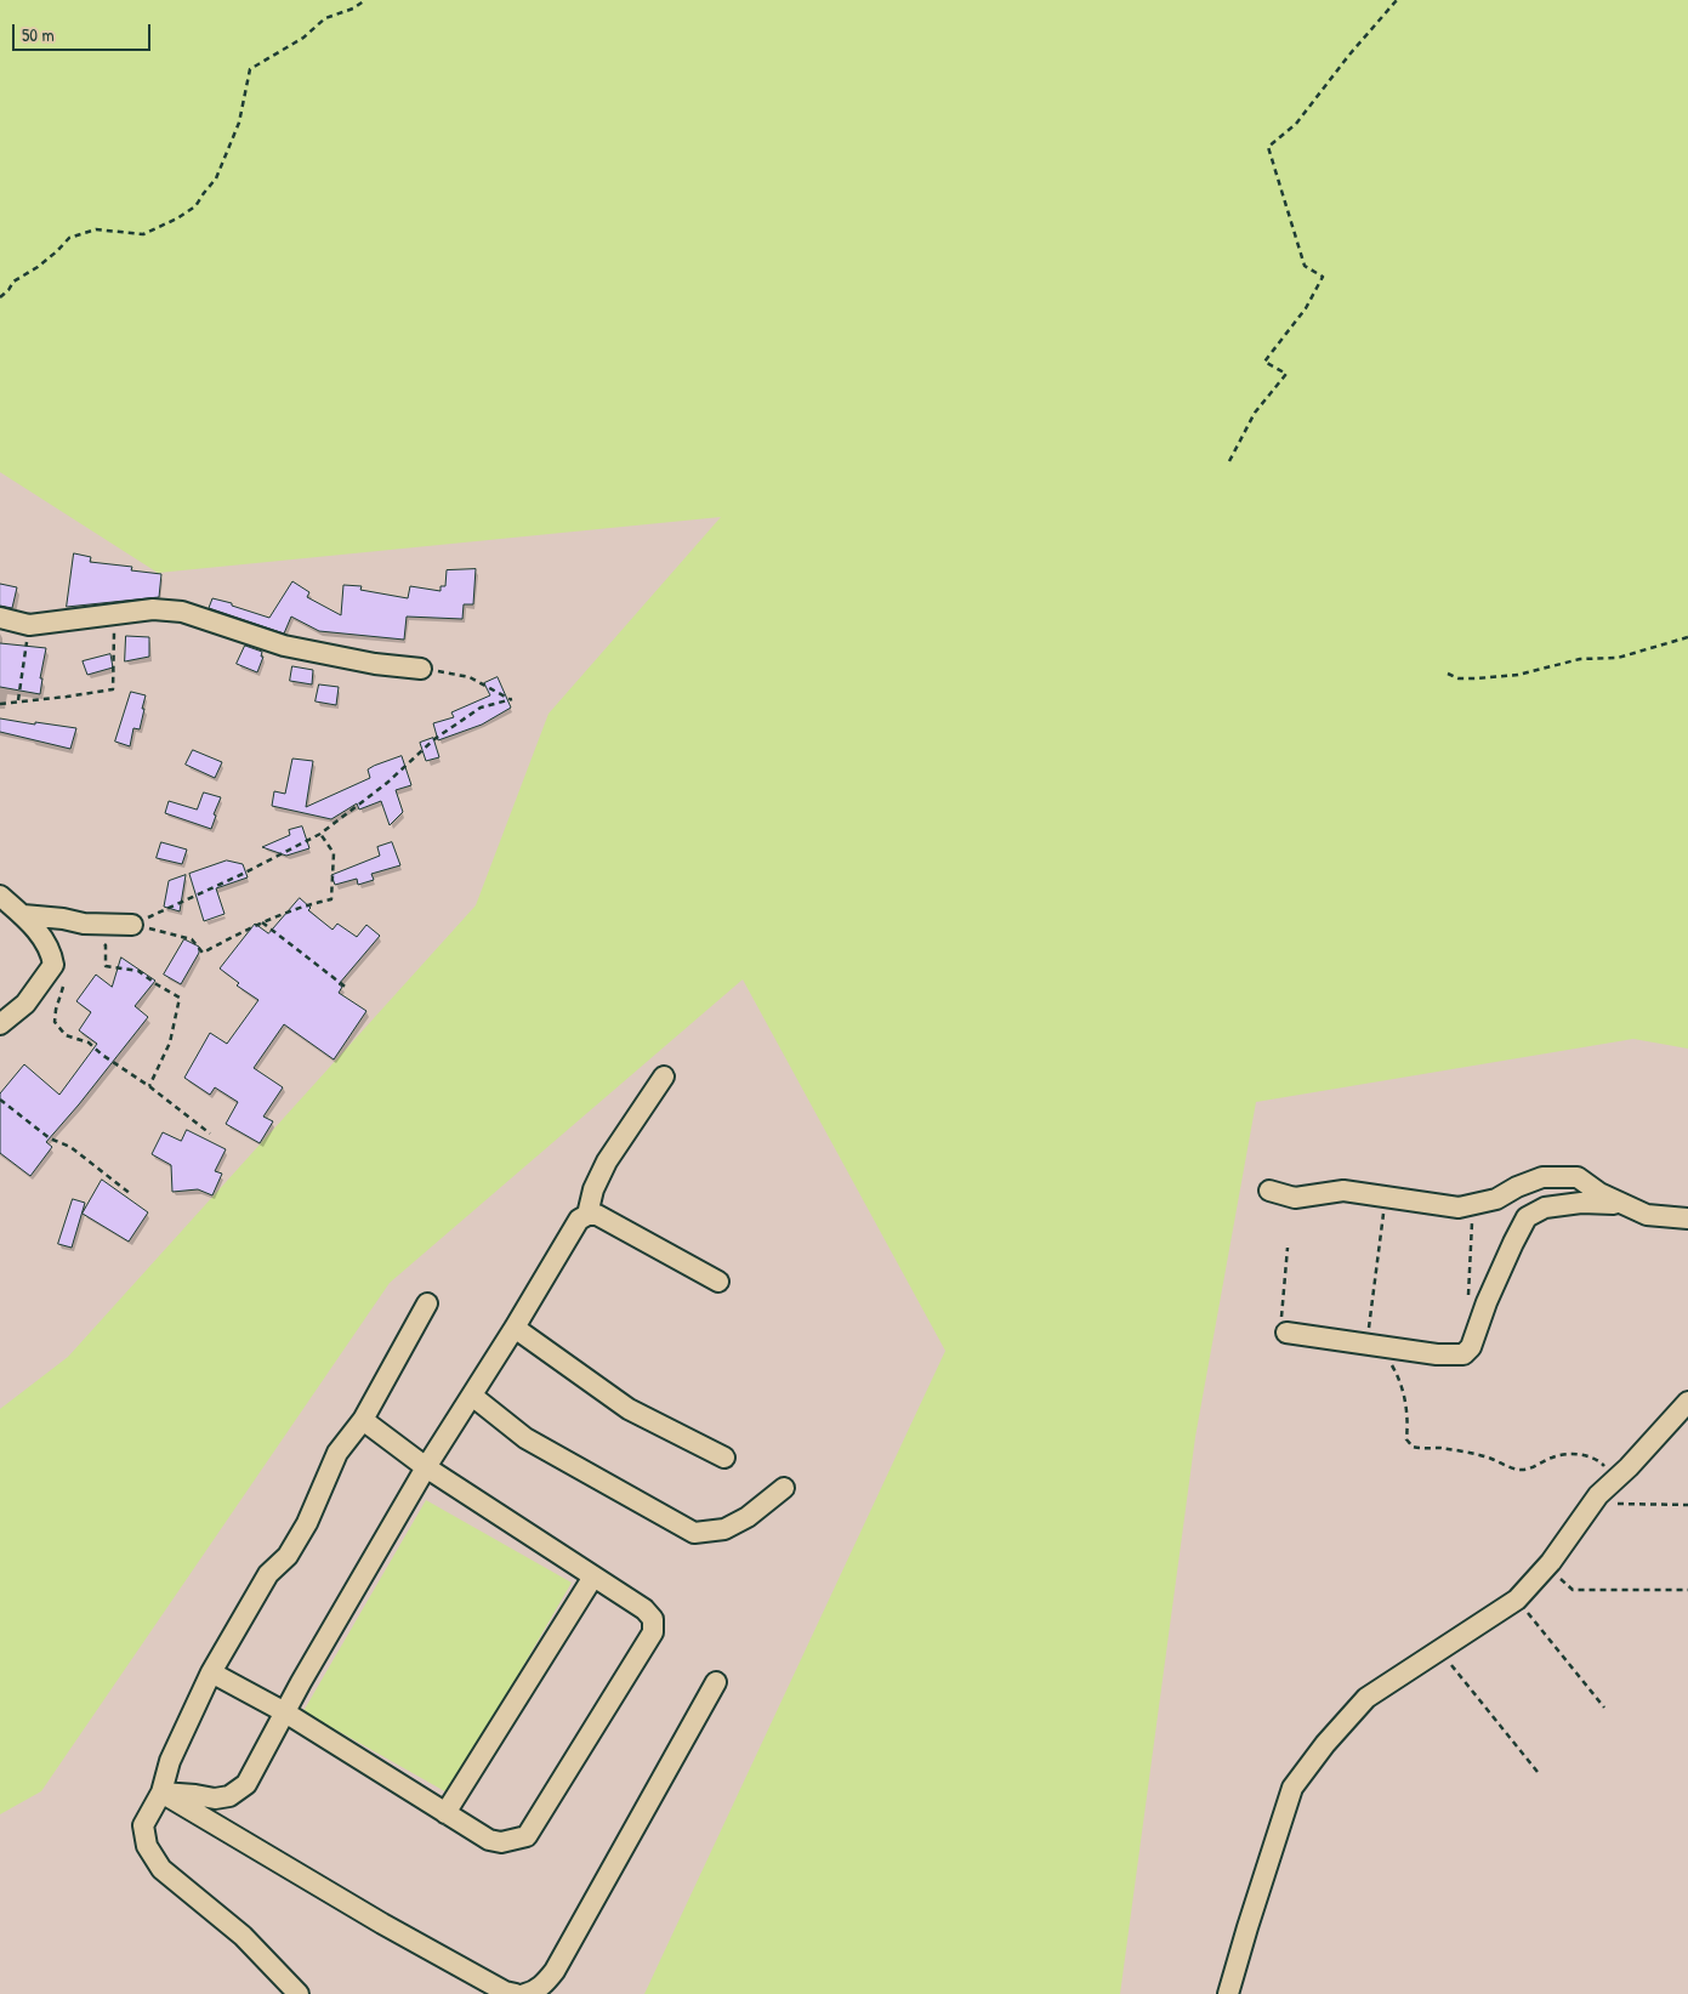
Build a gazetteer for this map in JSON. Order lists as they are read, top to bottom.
{
  "scale_bar": "50 m"
}
